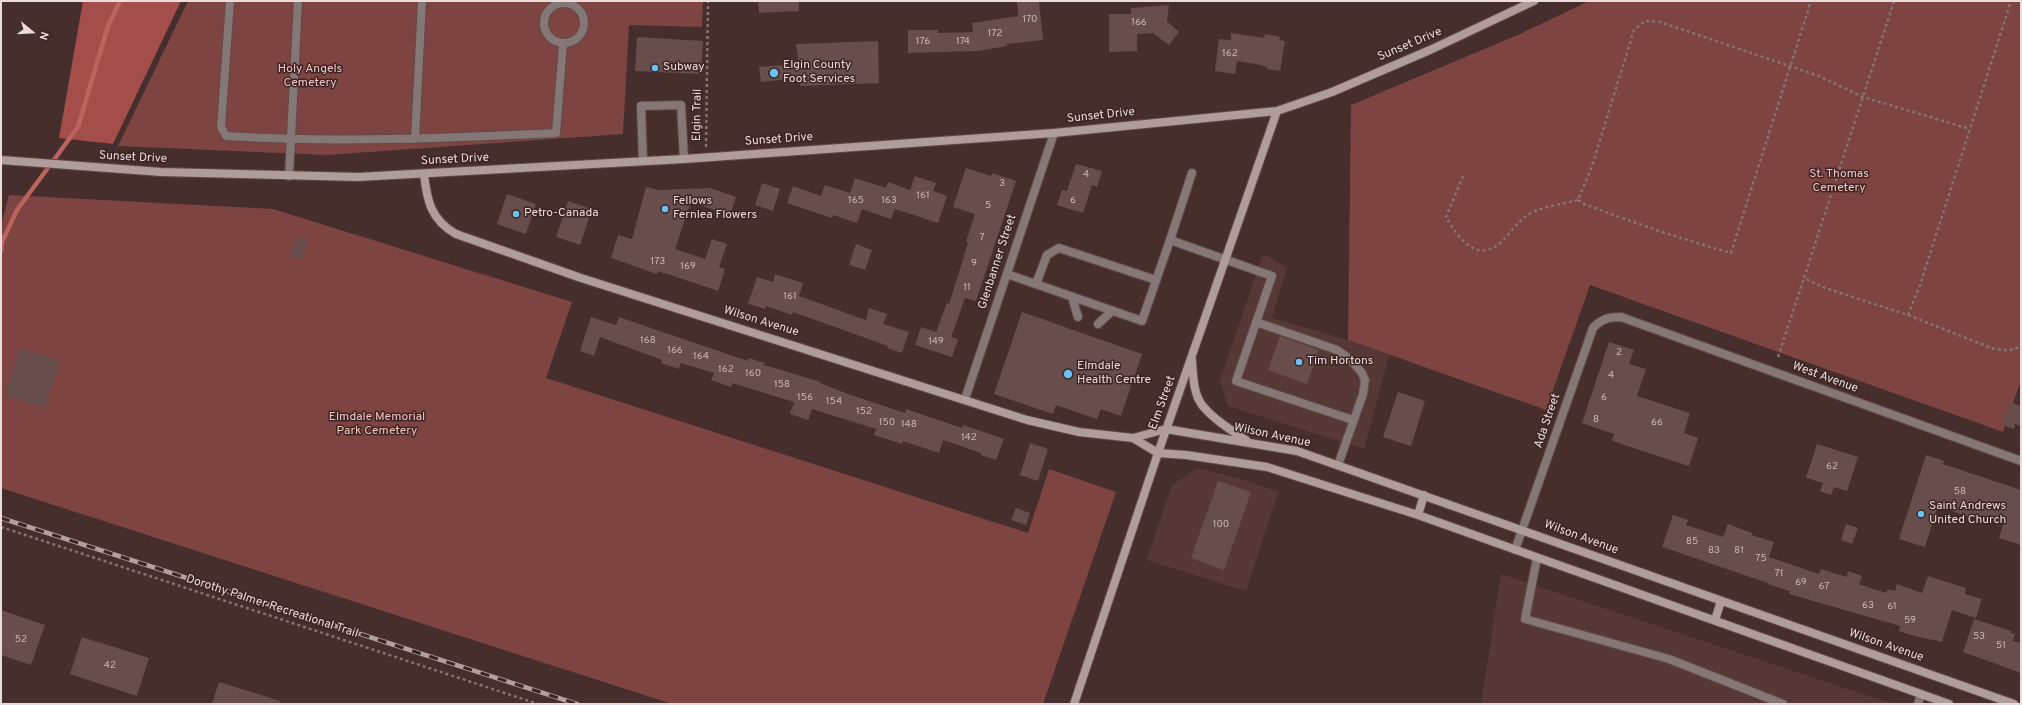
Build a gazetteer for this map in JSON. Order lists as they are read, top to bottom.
{
  "streets": {
    "street": [
      "Sunset Drive",
      "Glenbanner Street",
      "Wilson Avenue",
      "West Avenue",
      "Elm Street",
      "Ada Street"
    ],
    "path": ["Elgin Trail", "Dorothy Palmer Recreational Trail"]
  },
  "crossings": [
    ["Sunset Drive", "Elgin Trail"],
    ["Sunset Drive", "Glenbanner Street"],
    ["Sunset Drive", "Wilson Avenue"],
    ["Sunset Drive", "Elm Street"],
    ["Glenbanner Street", "Wilson Avenue"],
    ["Wilson Avenue", "Elm Street"],
    ["Wilson Avenue", "Ada Street"],
    ["West Avenue", "Ada Street"]
  ],
  "parks": ["Holy Angels Cemetery", "St. Thomas Cemetery", "Elmdale Memorial Park Cemetery"],
  "places": [
    "Subway",
    "Elgin County Foot Services",
    "Fellows Fernlea Flowers",
    "Petro-Canada",
    "Tim Hortons",
    "Elmdale Health Centre",
    "Saint Andrews United Church"
  ],
  "house_numbers": [
    "170",
    "166",
    "172",
    "176",
    "174",
    "162",
    "4",
    "3",
    "161",
    "165",
    "163",
    "6",
    "5",
    "7",
    "173",
    "9",
    "169",
    "11",
    "161",
    "168",
    "149",
    "166",
    "2",
    "164",
    "162",
    "160",
    "4",
    "158",
    "156",
    "6",
    "154",
    "152",
    "8",
    "150",
    "66",
    "148",
    "142",
    "62",
    "58",
    "100",
    "85",
    "83",
    "81",
    "75",
    "71",
    "69",
    "67",
    "63",
    "61",
    "59",
    "53",
    "52",
    "51",
    "42"
  ],
  "north": "right"
}
